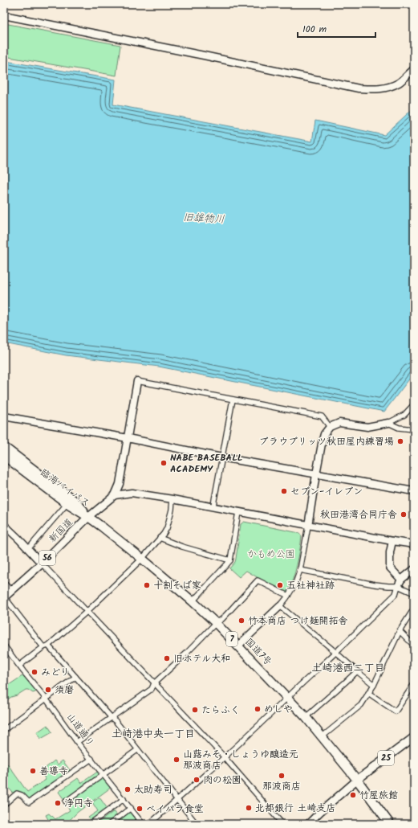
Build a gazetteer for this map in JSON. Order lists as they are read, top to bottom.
{
  "streets": {
    "highway": ["臨海バイパス", "7", "国道7号"],
    "main road": ["新国道", "56", "25"],
    "street": ["山道通り"]
  },
  "crossings": [
    ["臨海バイパス", "新国道"],
    ["臨海バイパス", "国道7号"],
    ["新国道", "国道7号"],
    ["国道7号", "25"]
  ],
  "districts": ["土崎港西二丁目", "土崎港中央一丁目"],
  "water": ["旧雄物川"],
  "parks": ["かもめ公園"],
  "places": [
    "ブラウブリッツ秋田屋内練習場",
    "NABE BASEBALL ACADEMY",
    "セブン-イレブン",
    "秋田港湾合同庁舎",
    "十割そば家",
    "五社神社跡",
    "竹本商店 つけ麺開拓舎",
    "旧ホテル大和",
    "みどり",
    "須磨",
    "めしや",
    "たらふく",
    "山蕗みそ・しょうゆ醸造元 那波商店",
    "善導寺",
    "那波商店",
    "肉の松園",
    "太助寿司",
    "竹屋旅館",
    "浄円寺",
    "北都銀行 土崎支店",
    "ベイパラ食堂"
  ],
  "scale_bar": "100 m"
}
